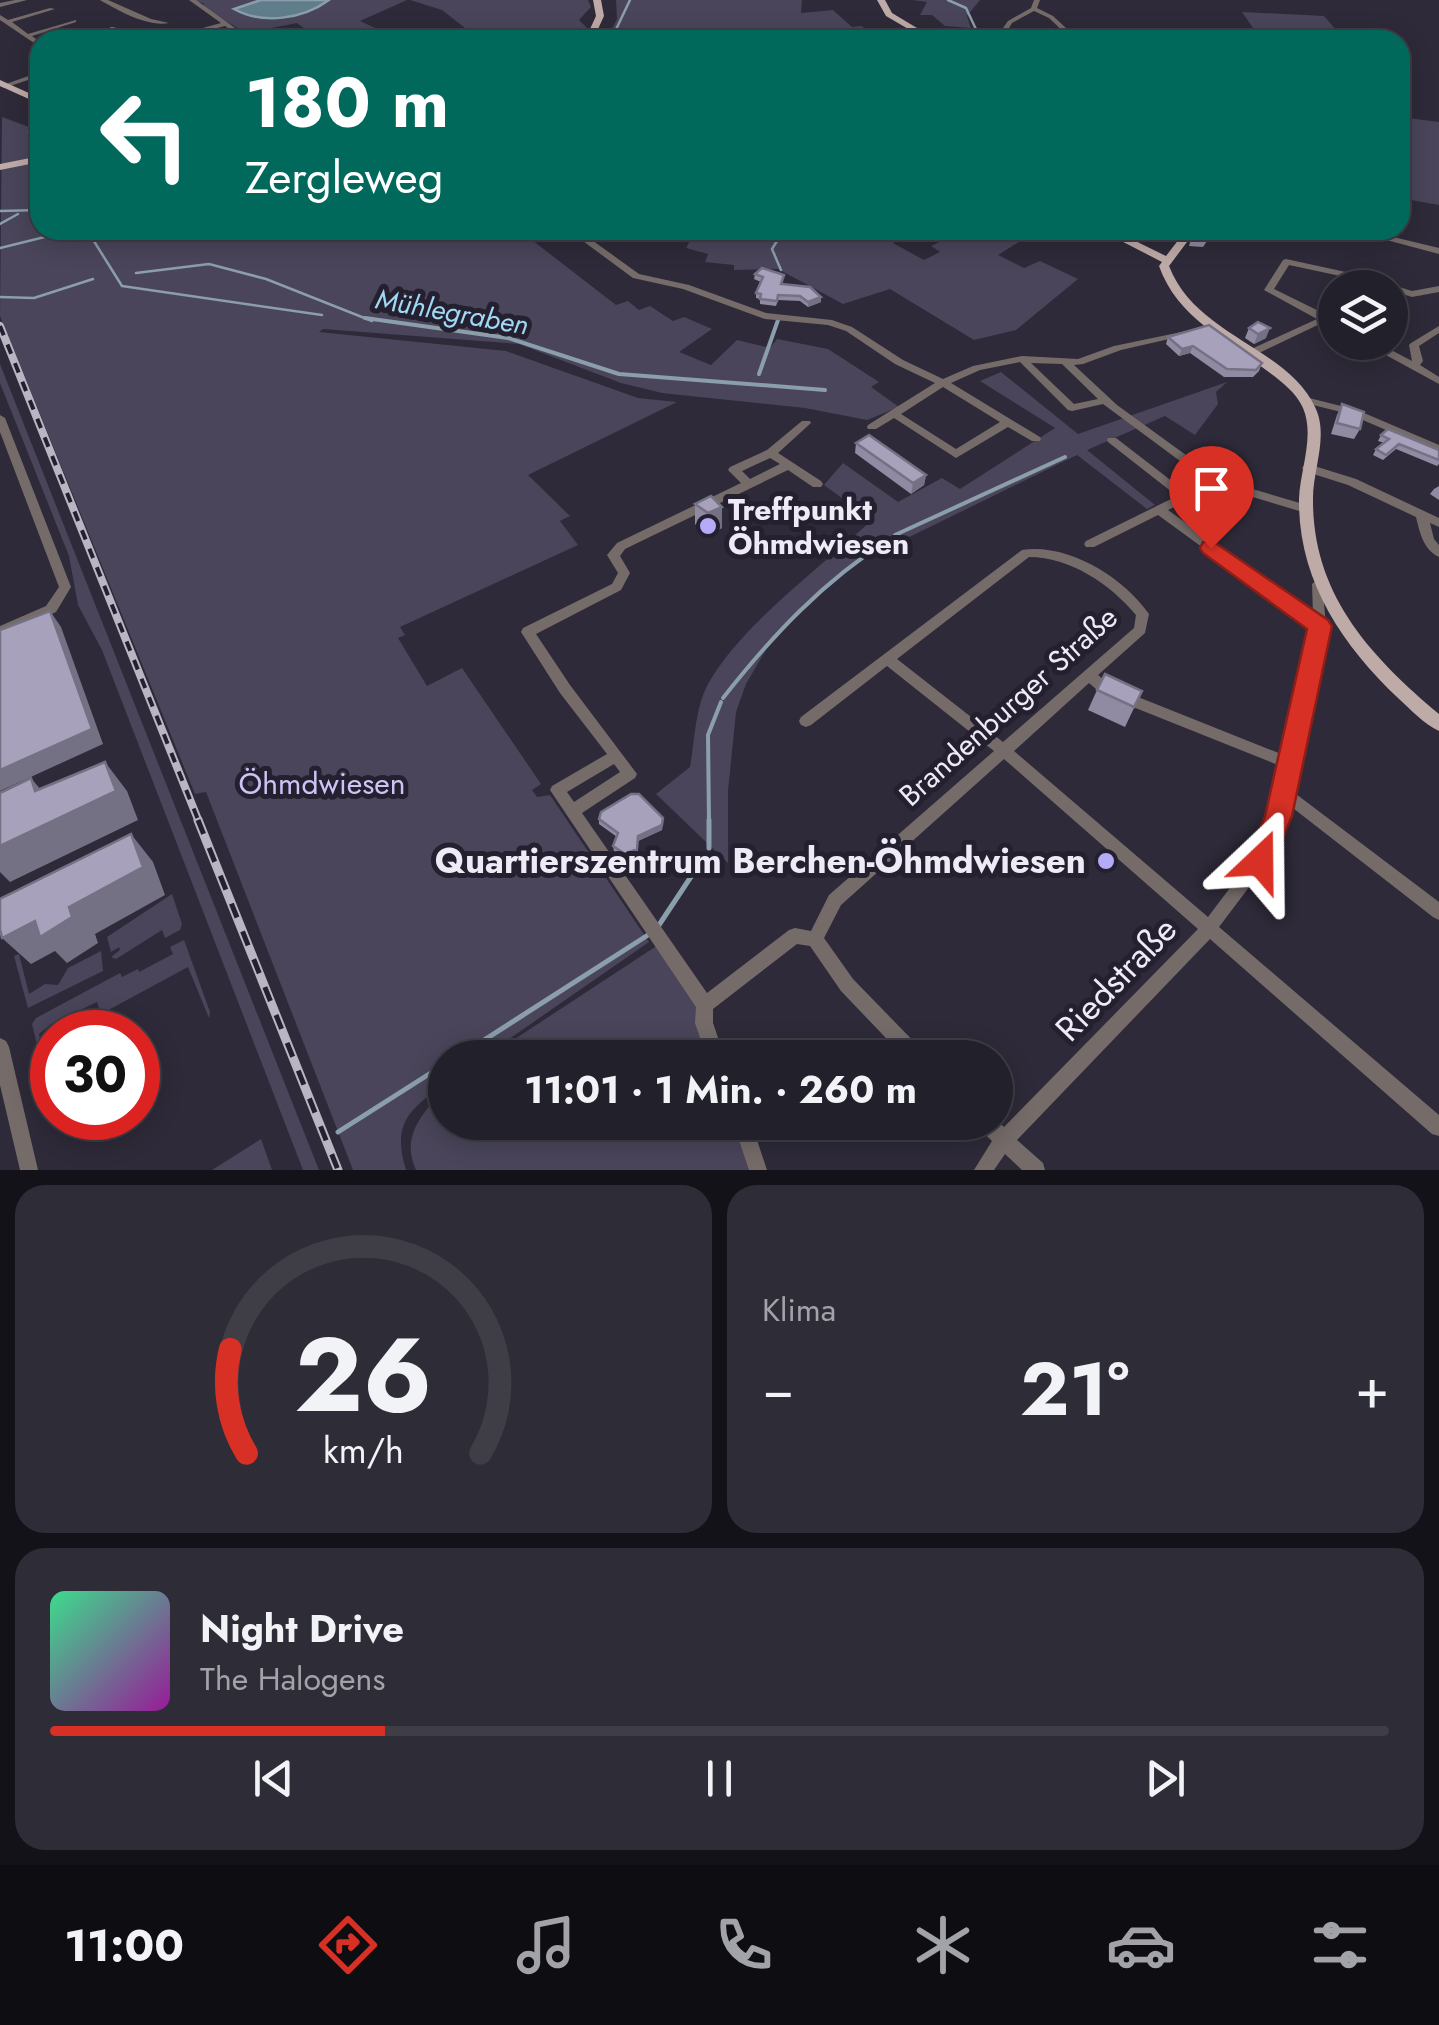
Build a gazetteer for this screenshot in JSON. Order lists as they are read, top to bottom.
{
  "streets": {
    "street": ["Brandenburger Straße", "Riedstraße"]
  },
  "water": ["Mühlegraben"],
  "parks": ["Öhmdwiesen"],
  "places": ["Treffpunkt Öhmdwiesen", "Quartierszentrum Berchen-Öhmdwiesen"],
  "page": {
    "turn": ["180 m", "Zergleweg"],
    "limit": "30",
    "trip": "11:01 · 1 Min. · 260 m",
    "tile": "Klima",
    "heat": ["−", "21°", "+"],
    "song": ["Night Drive", "The Halogens"],
    "tabs": "11:00",
    "gauge": ["26", "km/h"]
  }
}
